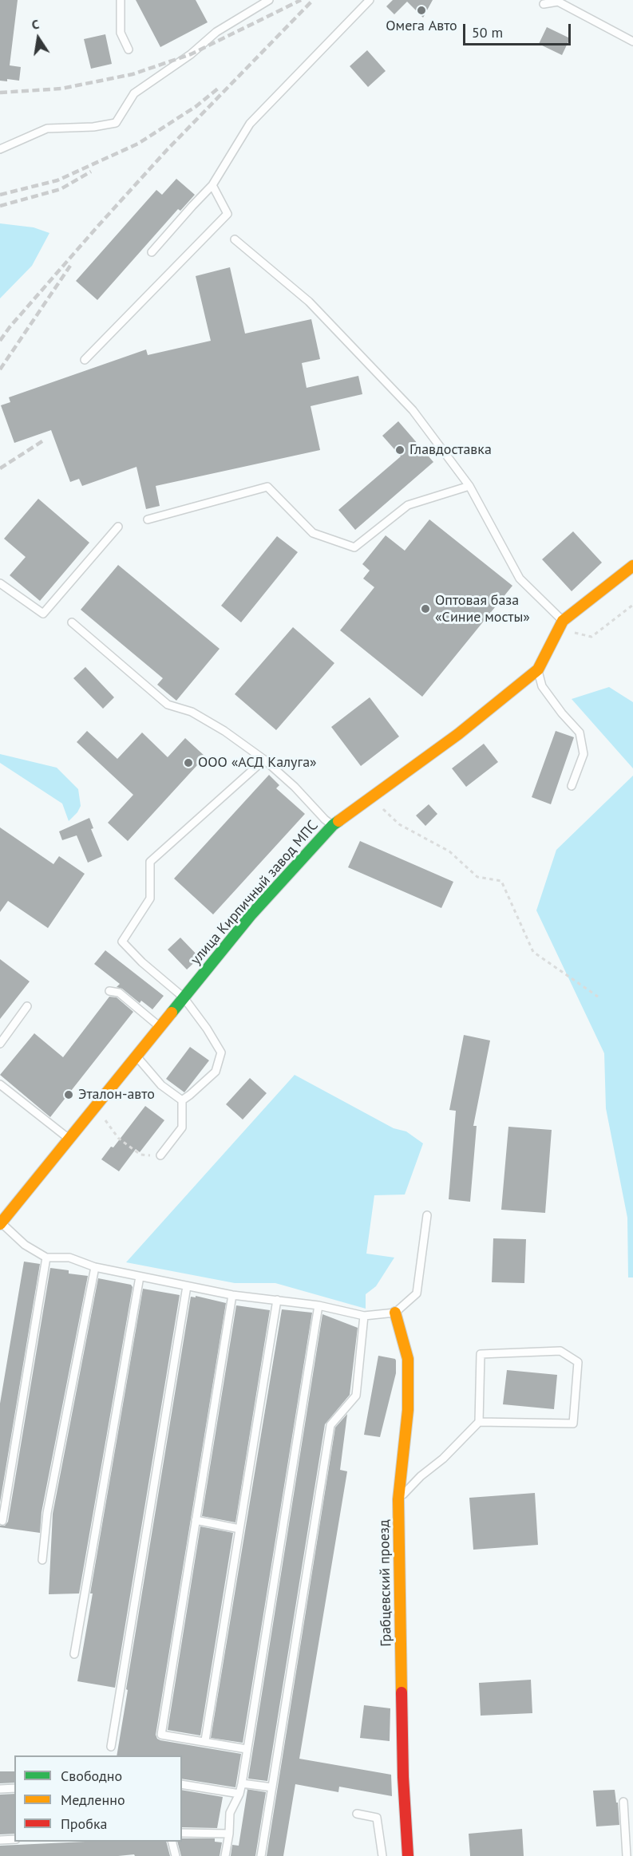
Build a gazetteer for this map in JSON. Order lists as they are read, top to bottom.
{
  "streets": {
    "street": ["улица Кирпичный завод МПС", "Грабцевский проезд"]
  },
  "places": [
    "Омега Авто",
    "Главдоставка",
    "Оптовая база «Синие мосты»",
    "ООО «АСД Калуга»",
    "Эталон-авто"
  ],
  "legend": ["Свободно", "Медленно", "Пробка"],
  "scale_bar": "50 m",
  "north": "top"
}
